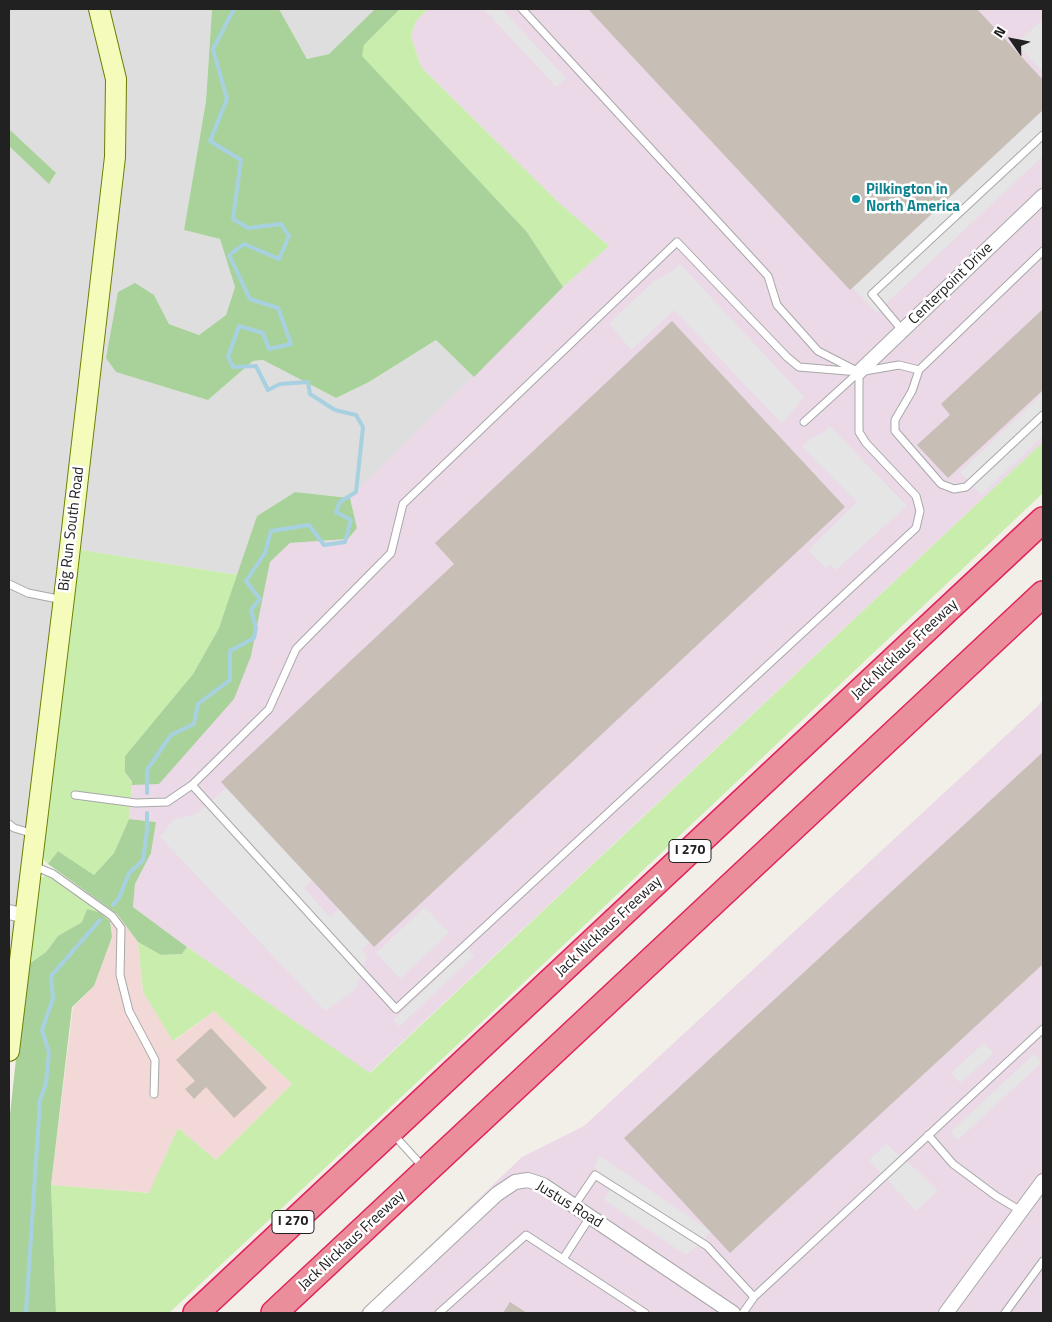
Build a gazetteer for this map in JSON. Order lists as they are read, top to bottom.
{
  "streets": {
    "highway": ["Jack Nicklaus Freeway", "I 270"],
    "street": ["Centerpoint Drive", "Big Run South Road", "Justus Road"]
  },
  "places": ["Pilkington in North America"],
  "north": "top left"
}
